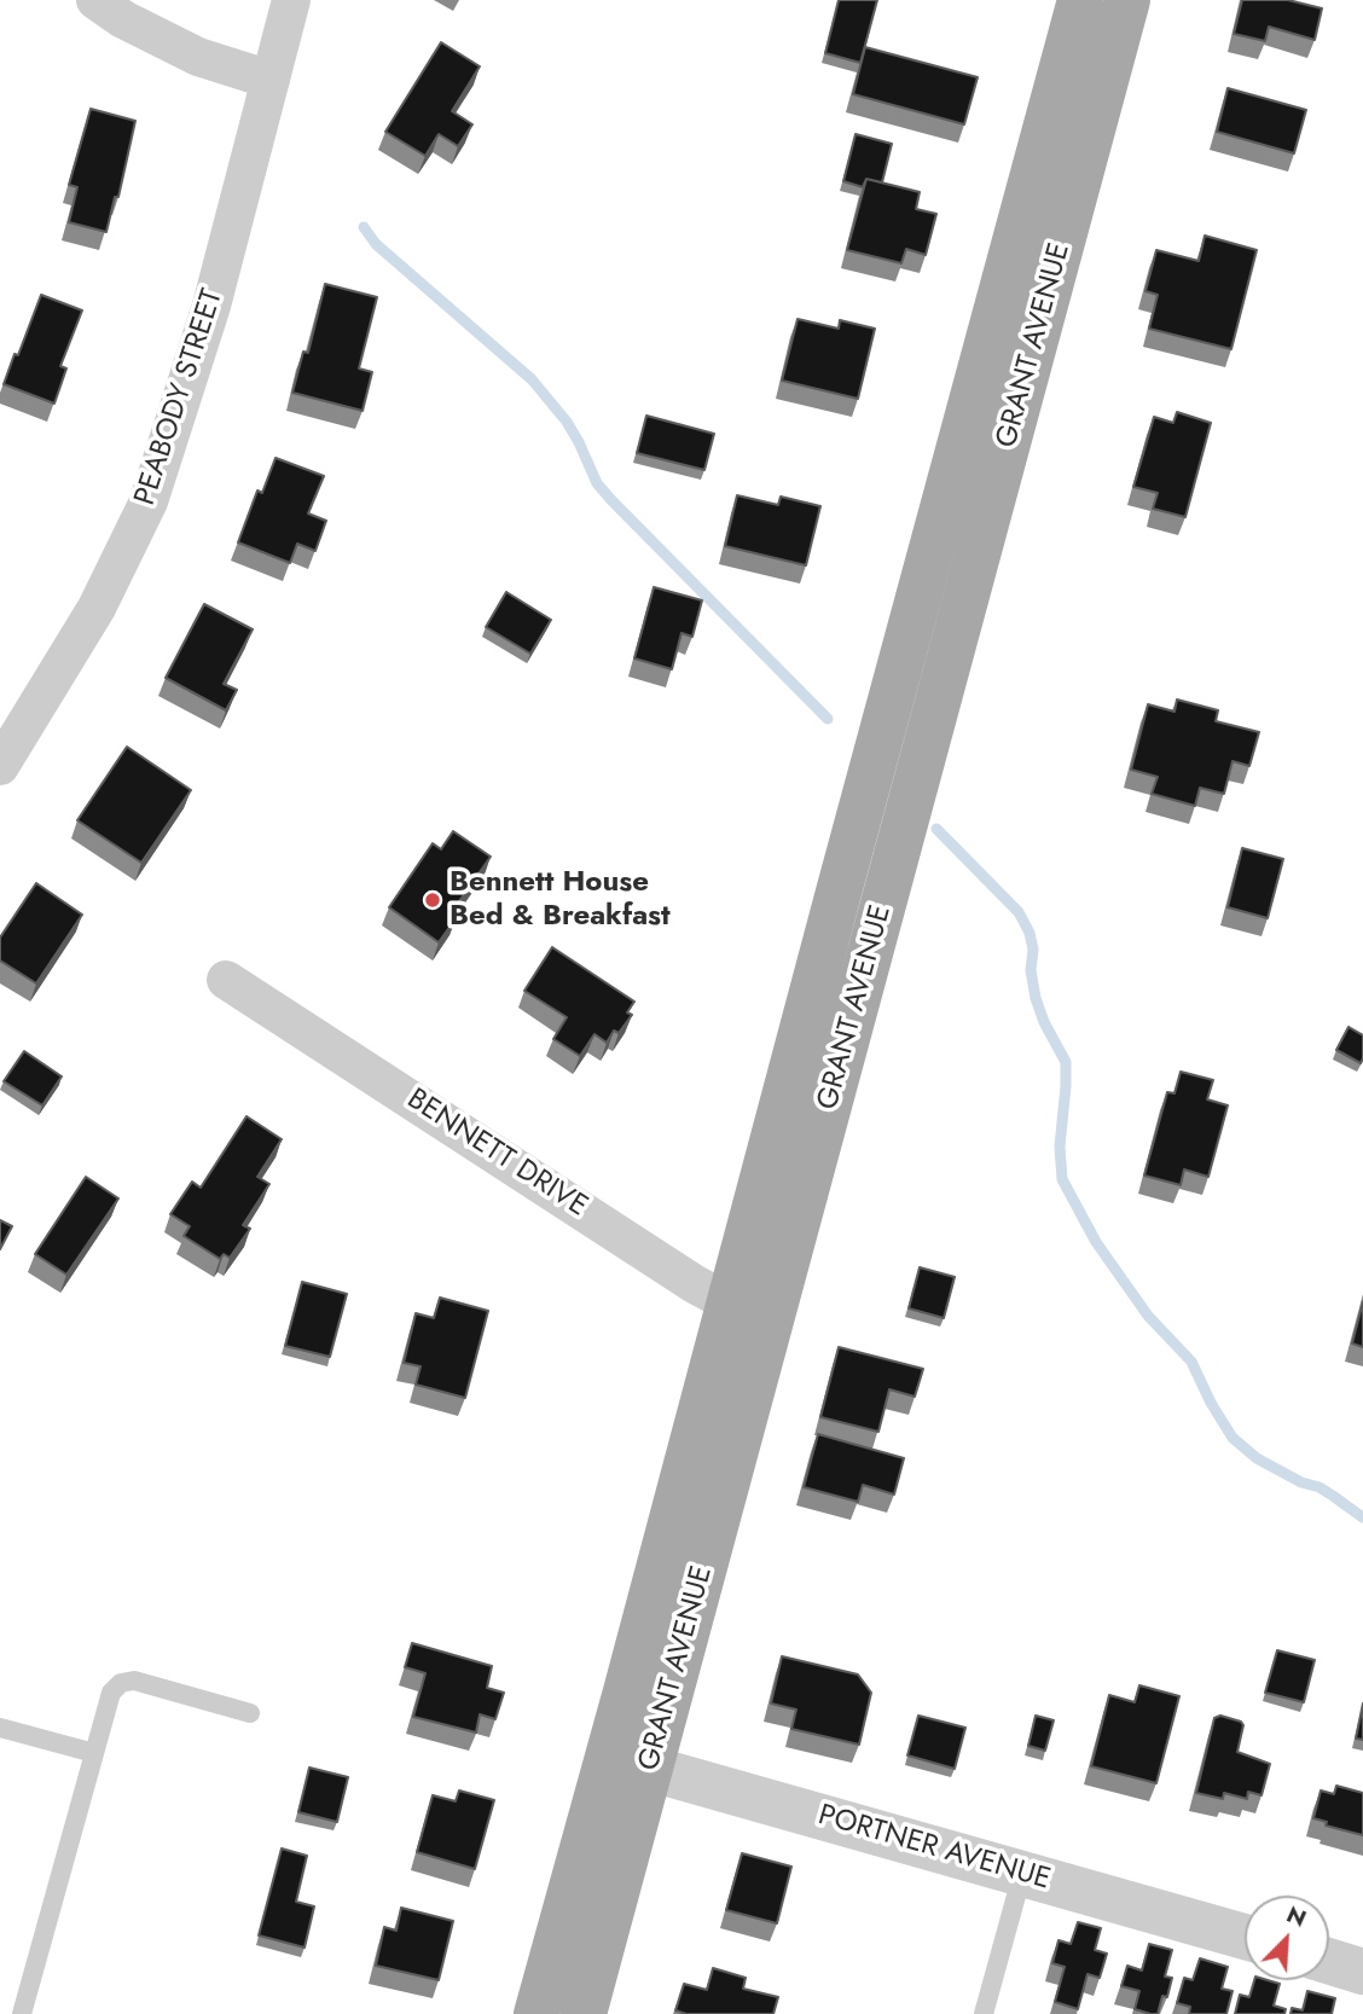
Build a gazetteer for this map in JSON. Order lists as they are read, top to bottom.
{
  "streets": {
    "main road": ["GRANT AVENUE"],
    "street": ["PEABODY STREET", "BENNETT DRIVE", "PORTNER AVENUE"]
  },
  "crossings": [
    ["GRANT AVENUE", "BENNETT DRIVE"],
    ["GRANT AVENUE", "PORTNER AVENUE"]
  ],
  "places": ["Bennett House Bed & Breakfast"],
  "north": "top right"
}
